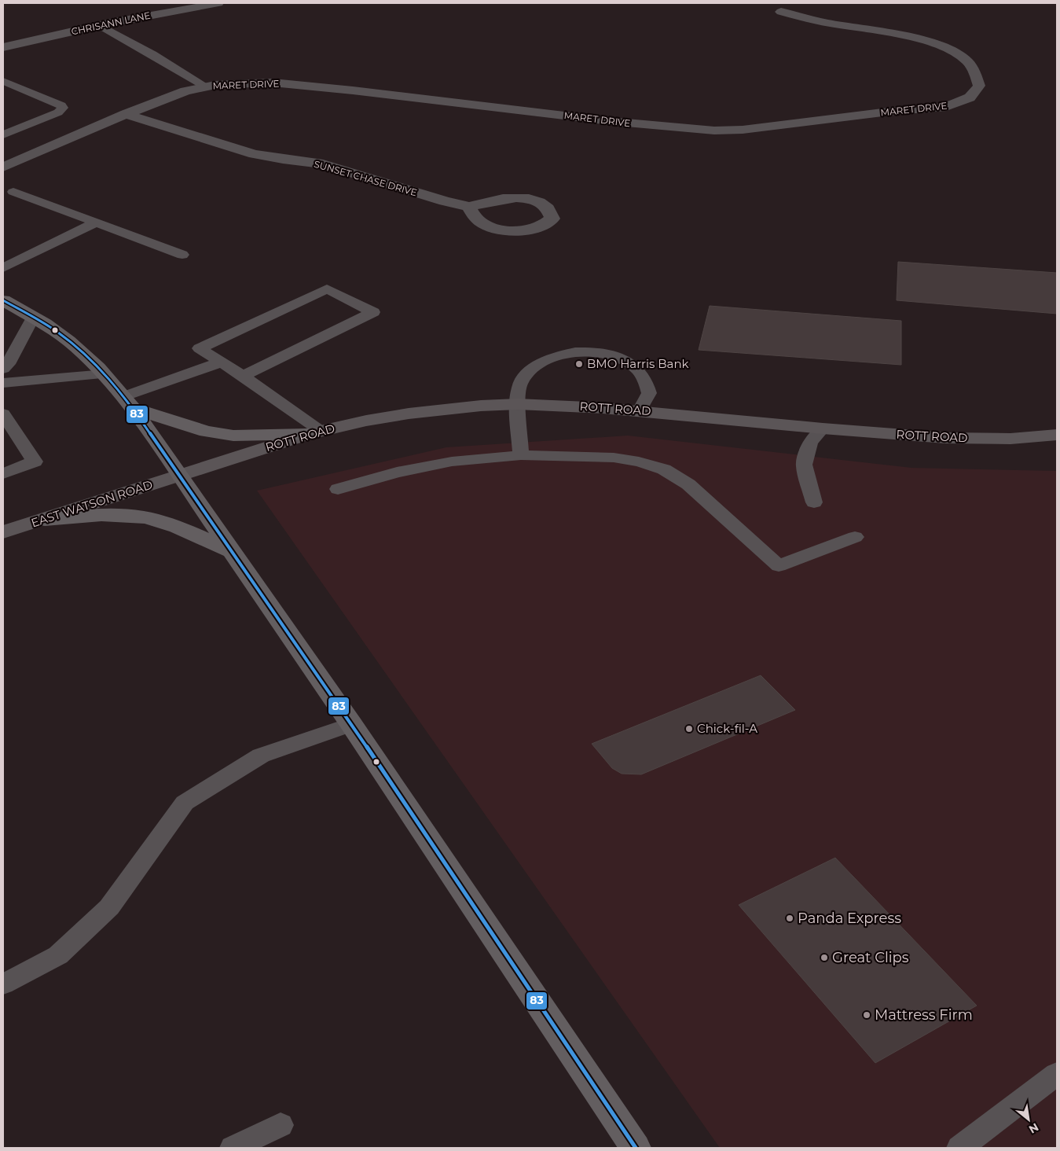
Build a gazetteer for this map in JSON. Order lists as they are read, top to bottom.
{
  "streets": {
    "street": [
      "CHRISANN LANE",
      "MARET DRIVE",
      "SUNSET CHASE DRIVE",
      "ROTT ROAD",
      "EAST WATSON ROAD"
    ]
  },
  "crossings": [
    ["MARET DRIVE", "SUNSET CHASE DRIVE"],
    ["ROTT ROAD", "EAST WATSON ROAD"]
  ],
  "places": [
    "BMO Harris Bank",
    "Chick-fil-A",
    "Panda Express",
    "Great Clips",
    "Mattress Firm"
  ],
  "lines": ["transit line 83"],
  "north": "bottom right"
}
